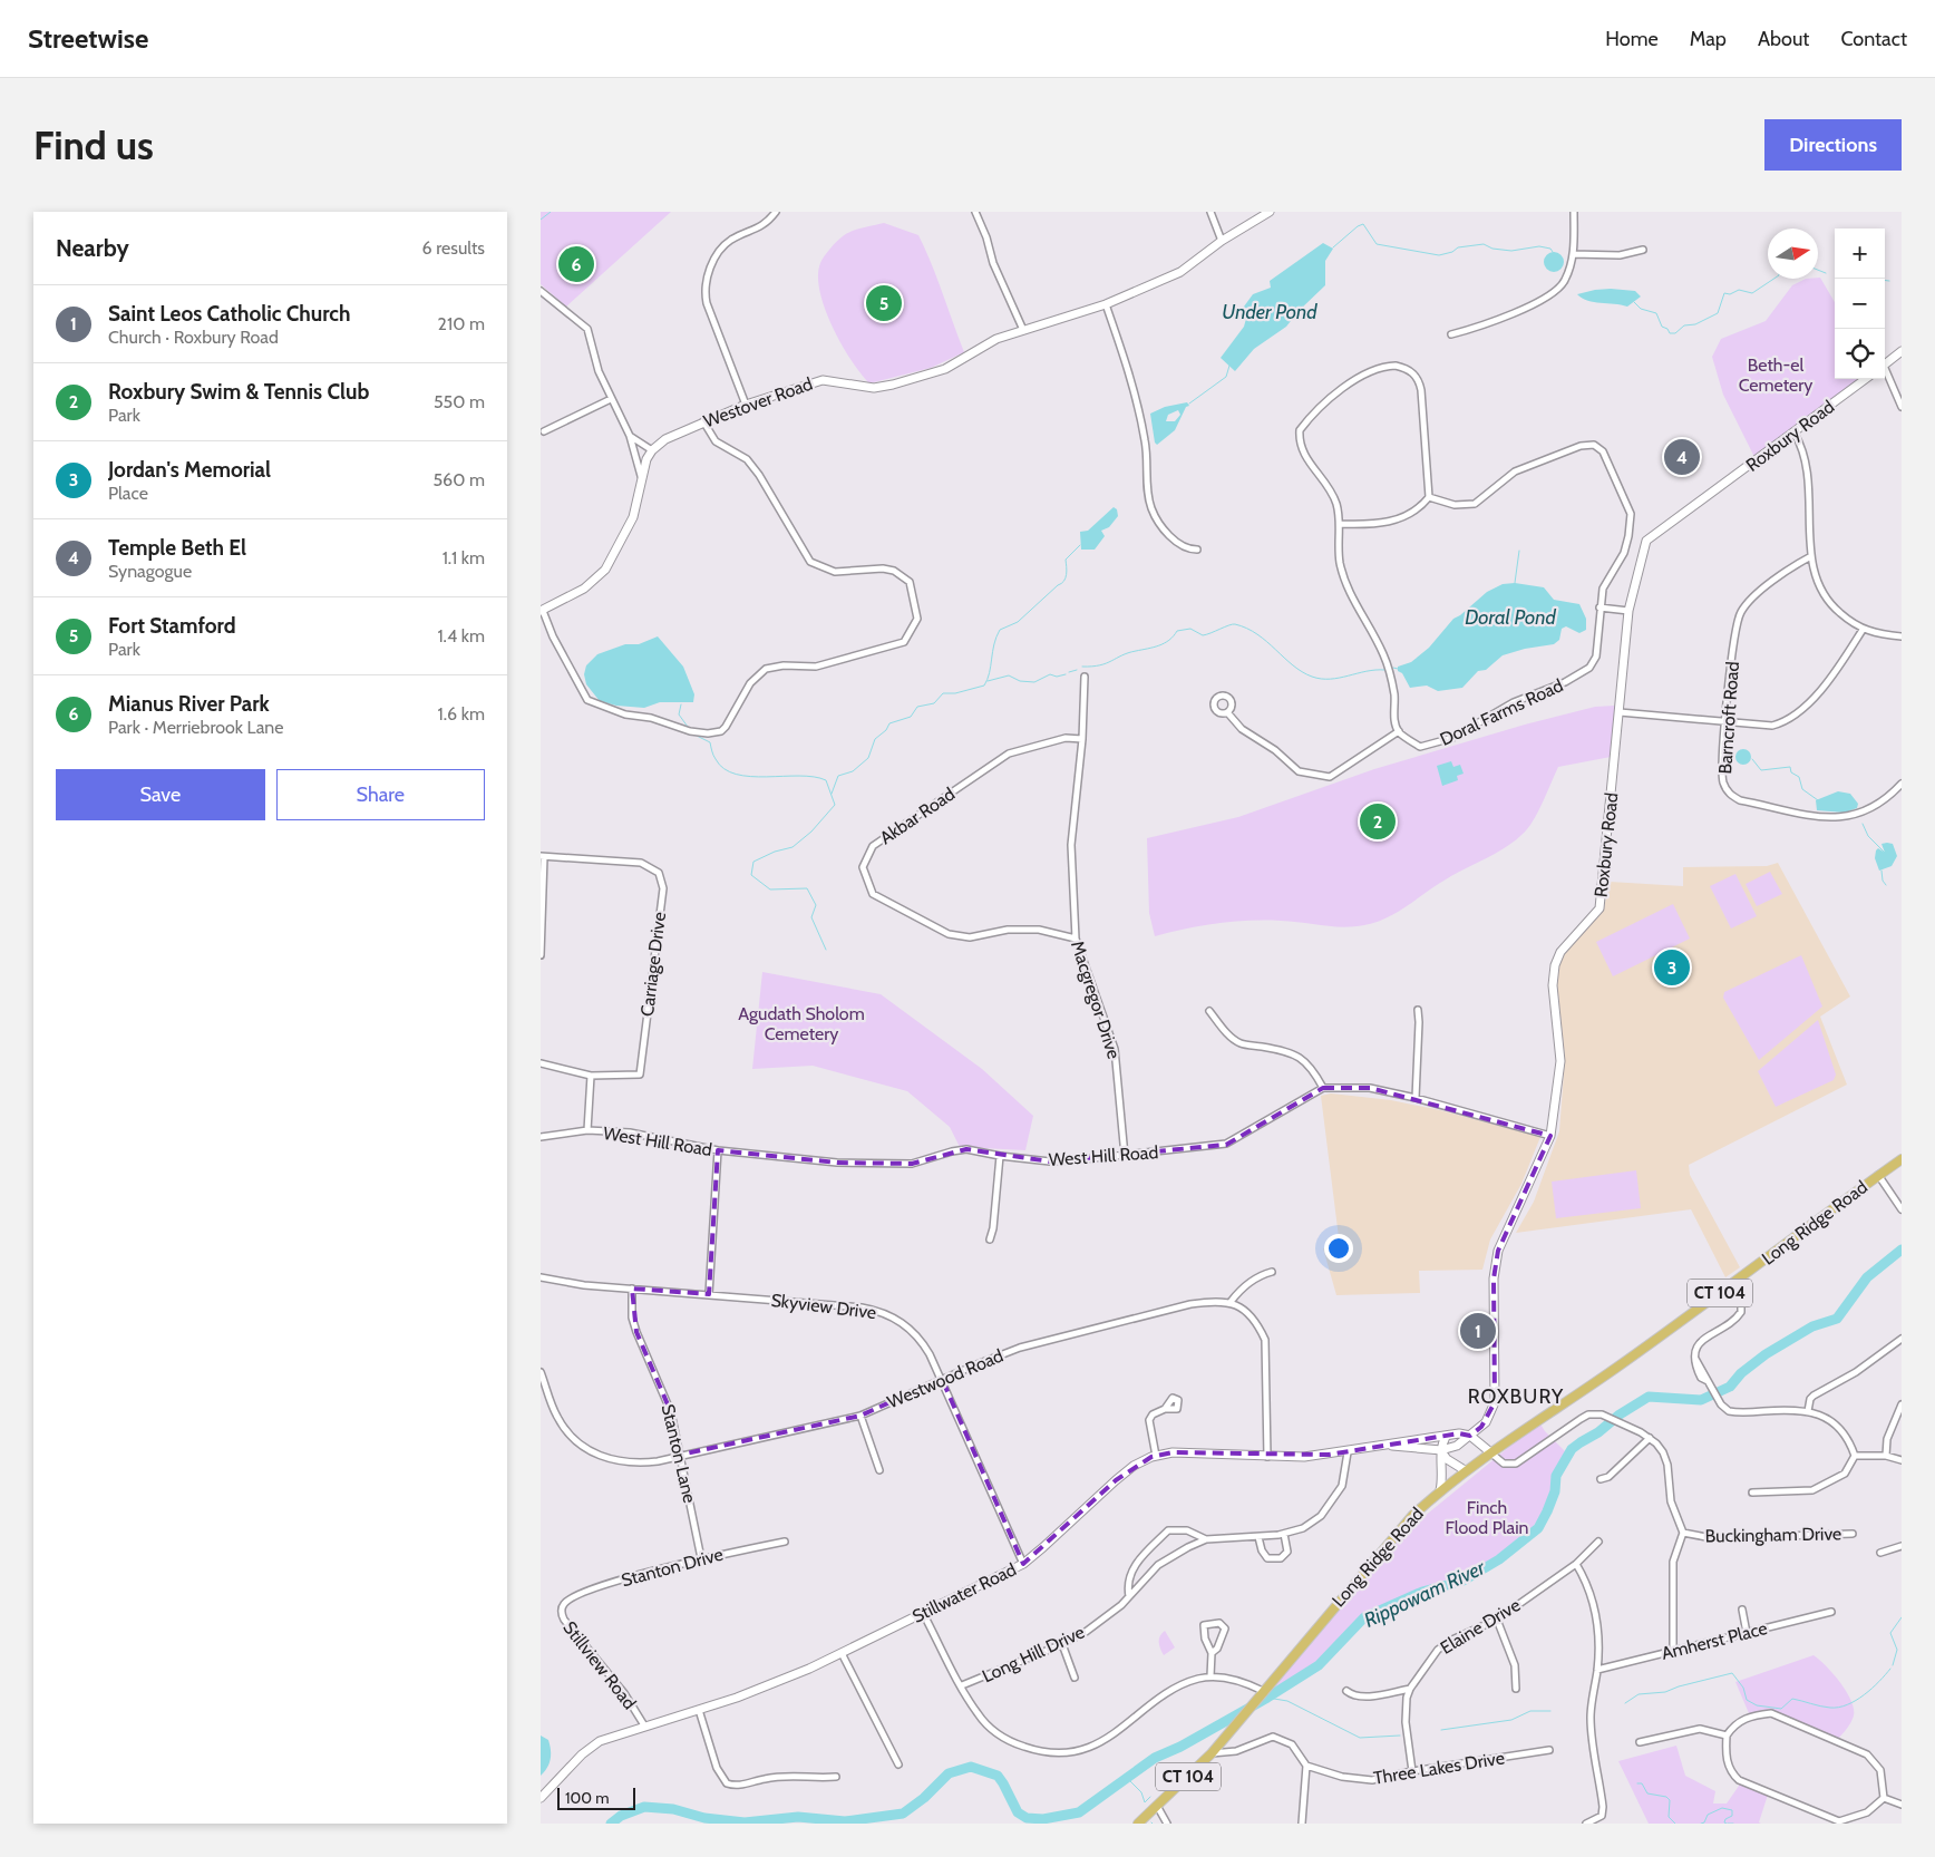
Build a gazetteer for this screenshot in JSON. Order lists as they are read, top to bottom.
{
  "streets": {
    "main road": ["Long Ridge Road", "CT 104"],
    "street": [
      "Westover Road",
      "Roxbury Road",
      "Doral Farms Road",
      "Barncroft Road",
      "Akbar Road",
      "Carriage Drive",
      "Macgregor Drive",
      "West Hill Road",
      "Skyview Drive",
      "Westwood Road",
      "Stanton Lane",
      "Buckingham Drive",
      "Stanton Drive",
      "Stillwater Road",
      "Elaine Drive",
      "Amherst Place",
      "Long Hill Drive",
      "Stillview Road",
      "Three Lakes Drive"
    ]
  },
  "crossings": [
    ["Roxbury Road", "West Hill Road"],
    ["Roxbury Road", "Stillwater Road"],
    ["Akbar Road", "Macgregor Drive"],
    ["Macgregor Drive", "West Hill Road"],
    ["Long Ridge Road", "Buckingham Drive"],
    ["Skyview Drive", "Westwood Road"],
    ["Skyview Drive", "Stanton Lane"],
    ["Skyview Drive", "Stillwater Road"],
    ["Westwood Road", "Stanton Lane"],
    ["Stanton Lane", "Stanton Drive"],
    ["Stanton Drive", "Stillview Road"],
    ["Stillwater Road", "Long Hill Drive"],
    ["Stillwater Road", "Stillview Road"],
    ["Elaine Drive", "Three Lakes Drive"]
  ],
  "districts": ["ROXBURY"],
  "water": ["Under Pond", "Doral Pond", "Rippowam River"],
  "parks": ["Beth-el Cemetery", "Agudath Sholom Cemetery", "Finch Flood Plain"],
  "scale_bar": "100 m",
  "north": "right",
  "page": {
    "header": "Streetwise",
    "nav": [
      "Home",
      "Map",
      "About",
      "Contact"
    ],
    "buttons": [
      "Directions",
      ["Save", "Share"]
    ],
    "title": "Find us",
    "heading": ["Nearby", "6 results"],
    "map_buttons": ["+", "−"],
    "pins": [
      "6",
      "5",
      "4",
      "2",
      "3",
      "1"
    ],
    "list": [
      {
        "mark": "1",
        "name": "Saint Leos Catholic Church",
        "note": "Church · Roxbury Road",
        "value": "210 m"
      },
      {
        "mark": "2",
        "name": "Roxbury Swim & Tennis Club",
        "note": "Park",
        "value": "550 m"
      },
      {
        "mark": "3",
        "name": "Jordan's Memorial",
        "note": "Place",
        "value": "560 m"
      },
      {
        "mark": "4",
        "name": "Temple Beth El",
        "note": "Synagogue",
        "value": "1.1 km"
      },
      {
        "mark": "5",
        "name": "Fort Stamford",
        "note": "Park",
        "value": "1.4 km"
      },
      {
        "mark": "6",
        "name": "Mianus River Park",
        "note": "Park · Merriebrook Lane",
        "value": "1.6 km"
      }
    ],
    "scale": "100 m"
  }
}
